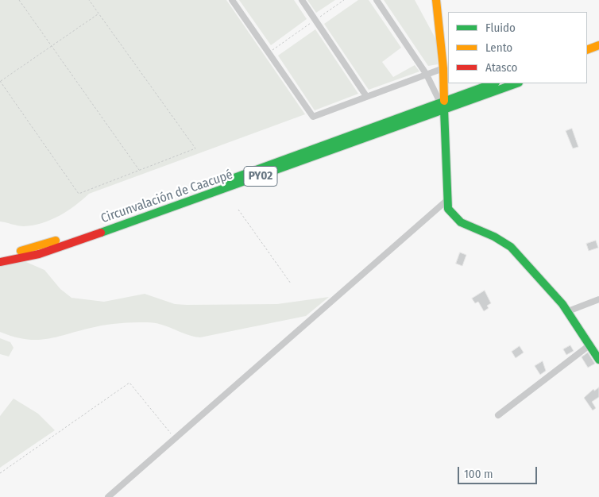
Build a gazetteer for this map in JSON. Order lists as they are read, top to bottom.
{
  "streets": {
    "main road": ["PY02", "Circunvalación de Caacupé"]
  },
  "legend": ["Fluido", "Lento", "Atasco"],
  "scale_bar": "100 m"
}
